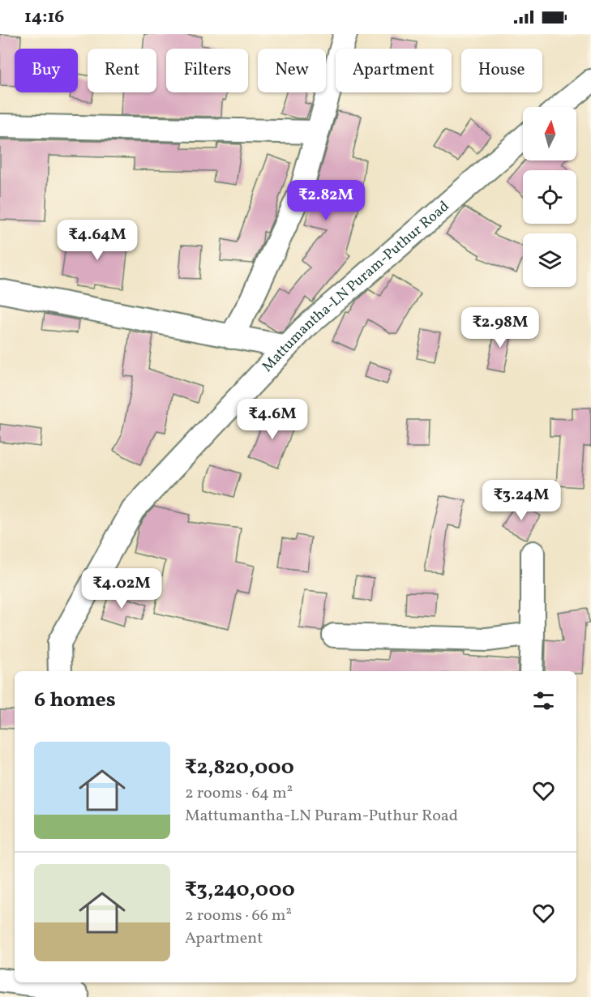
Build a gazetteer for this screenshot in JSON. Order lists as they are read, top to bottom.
{
  "streets": {
    "street": ["Mattumantha-LN Puram-Puthur Road"]
  },
  "north": "top",
  "page": {
    "status": "14:16",
    "chip": [
      "Buy",
      "Rent",
      "Filters",
      "New",
      "Apartment",
      "House"
    ],
    "price": [
      "₹2.82M",
      "₹4.64M",
      "₹2.98M",
      "₹4.6M",
      "₹3.24M",
      "₹4.02M"
    ],
    "heading": "6 homes",
    "list": [
      {
        "name": "₹2,820,000",
        "note": "2 rooms · 64 m² · Mattumantha-LN Puram-Puthur Road"
      },
      {
        "name": "₹3,240,000",
        "note": "2 rooms · 66 m² · Apartment"
      }
    ]
  }
}
